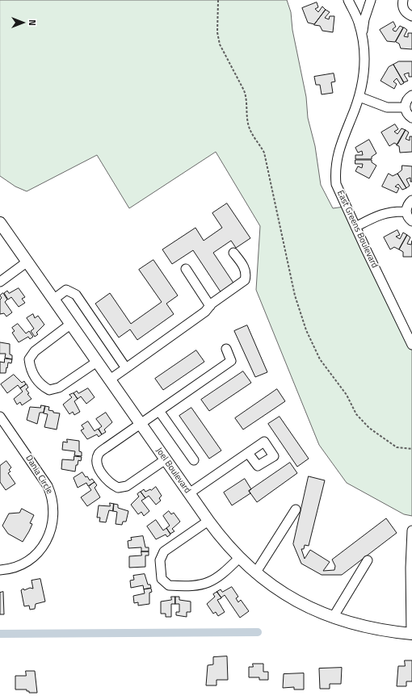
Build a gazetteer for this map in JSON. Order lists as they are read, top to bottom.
{
  "streets": {
    "main road": ["Joel Boulevard"],
    "street": ["East Greens Boulevard", "Dania Circle"]
  },
  "north": "right"
}
